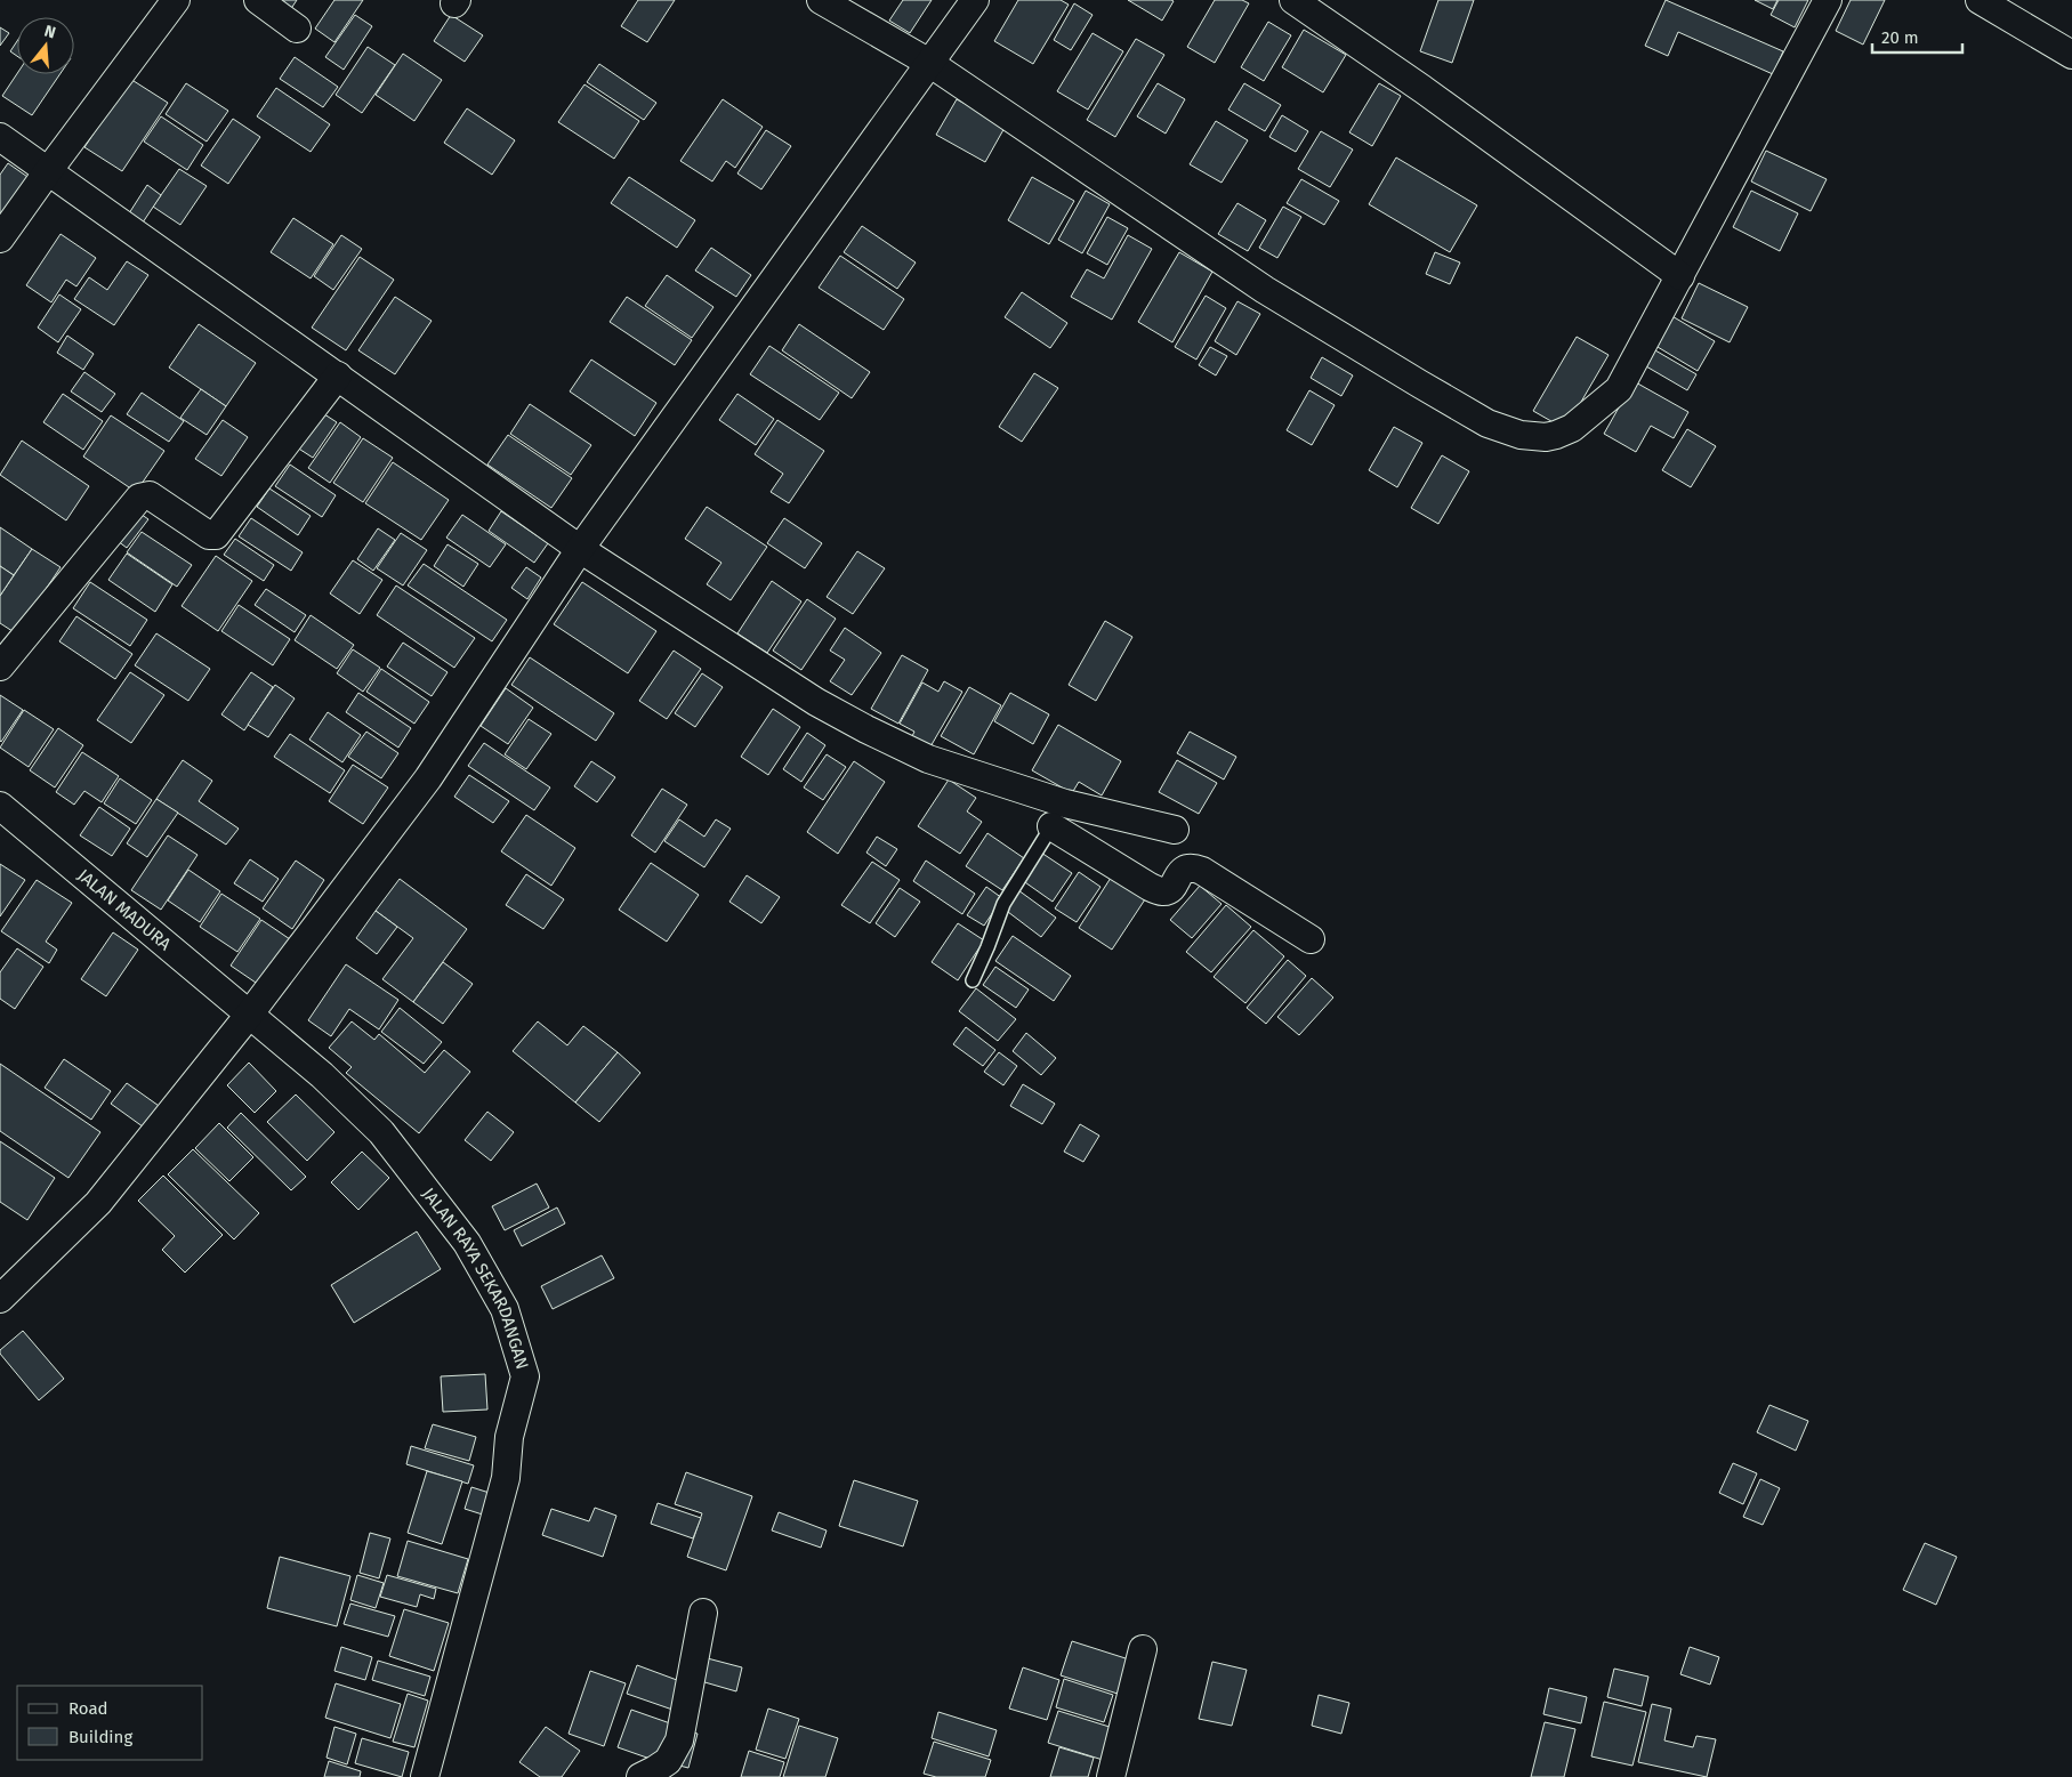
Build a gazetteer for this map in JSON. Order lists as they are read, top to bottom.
{
  "streets": {
    "street": ["JALAN MADURA", "JALAN RAYA SEKARDANGAN"]
  },
  "crossings": [
    ["JALAN MADURA", "JALAN RAYA SEKARDANGAN"]
  ],
  "legend": ["Road", "Building"],
  "scale_bar": "20 m",
  "north": "top"
}
